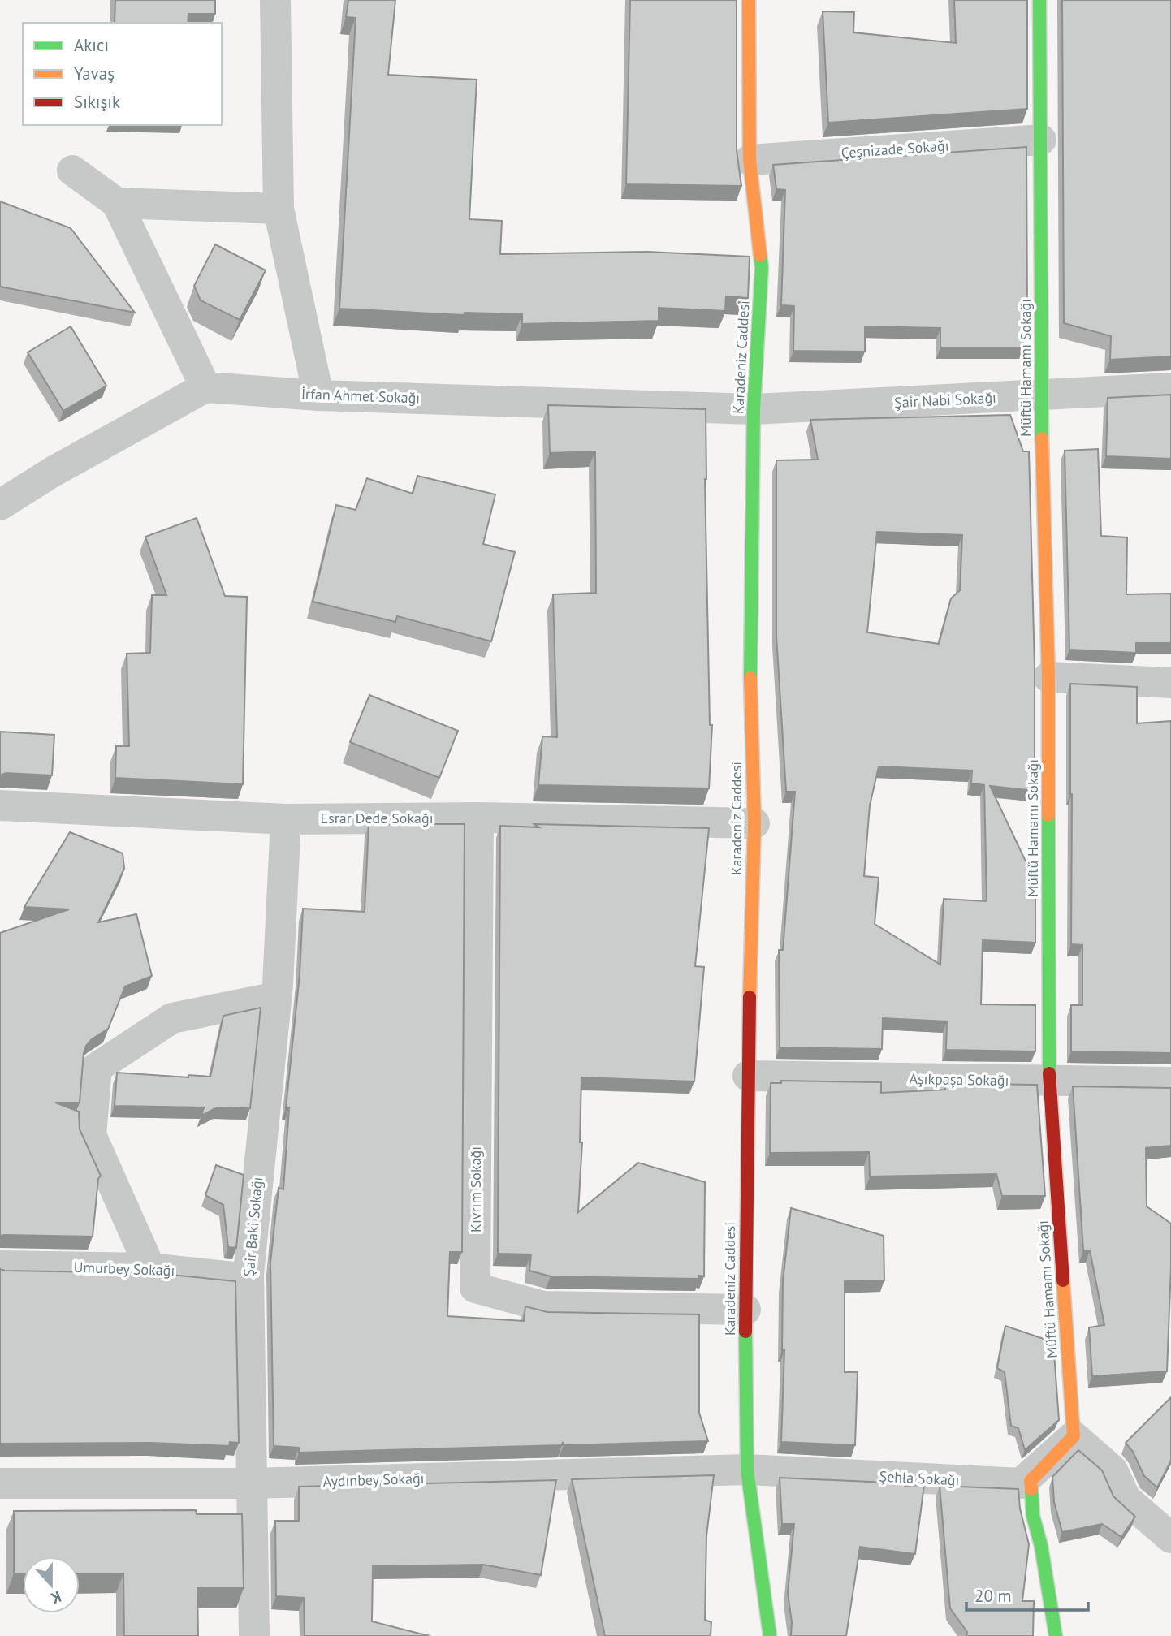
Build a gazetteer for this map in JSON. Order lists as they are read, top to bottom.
{
  "streets": {
    "street": [
      "Çeşnizade Sokağı",
      "Karadeniz Caddesi",
      "Müftü Hamamı Sokağı",
      "İrfan Ahmet Sokağı",
      "Şair Nabi Sokağı",
      "Esrar Dede Sokağı",
      "Aşıkpaşa Sokağı",
      "Kıvrım Sokağı",
      "Şair Baki Sokağı",
      "Umurbey Sokağı",
      "Şehla Sokağı",
      "Aydınbey Sokağı"
    ]
  },
  "crossings": [
    ["Çeşnizade Sokağı", "Karadeniz Caddesi"],
    ["Çeşnizade Sokağı", "Müftü Hamamı Sokağı"],
    ["Karadeniz Caddesi", "İrfan Ahmet Sokağı"],
    ["Karadeniz Caddesi", "Şair Nabi Sokağı"],
    ["Karadeniz Caddesi", "Esrar Dede Sokağı"],
    ["Karadeniz Caddesi", "Aşıkpaşa Sokağı"],
    ["Karadeniz Caddesi", "Kıvrım Sokağı"],
    ["Karadeniz Caddesi", "Şehla Sokağı"],
    ["Karadeniz Caddesi", "Aydınbey Sokağı"],
    ["Müftü Hamamı Sokağı", "Şair Nabi Sokağı"],
    ["Müftü Hamamı Sokağı", "Aşıkpaşa Sokağı"],
    ["Müftü Hamamı Sokağı", "Şehla Sokağı"],
    ["İrfan Ahmet Sokağı", "Şair Nabi Sokağı"],
    ["Esrar Dede Sokağı", "Kıvrım Sokağı"],
    ["Esrar Dede Sokağı", "Şair Baki Sokağı"],
    ["Şair Baki Sokağı", "Umurbey Sokağı"],
    ["Şair Baki Sokağı", "Aydınbey Sokağı"],
    ["Şehla Sokağı", "Aydınbey Sokağı"]
  ],
  "legend": ["Akıcı", "Yavaş", "Sıkışık"],
  "scale_bar": "20 m",
  "north": "bottom"
}
